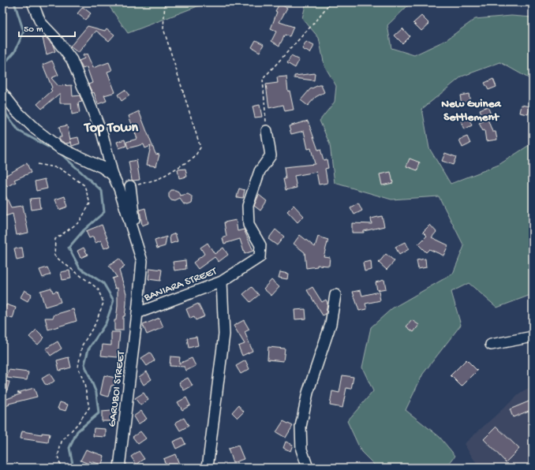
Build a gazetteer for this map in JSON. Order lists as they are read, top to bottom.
{
  "streets": {
    "street": ["BANIARA STREET", "GARUBOI STREET"]
  },
  "crossings": [
    ["BANIARA STREET", "GARUBOI STREET"]
  ],
  "districts": ["New Guinea Settlement", "Top Town"],
  "scale_bar": "50 m"
}
